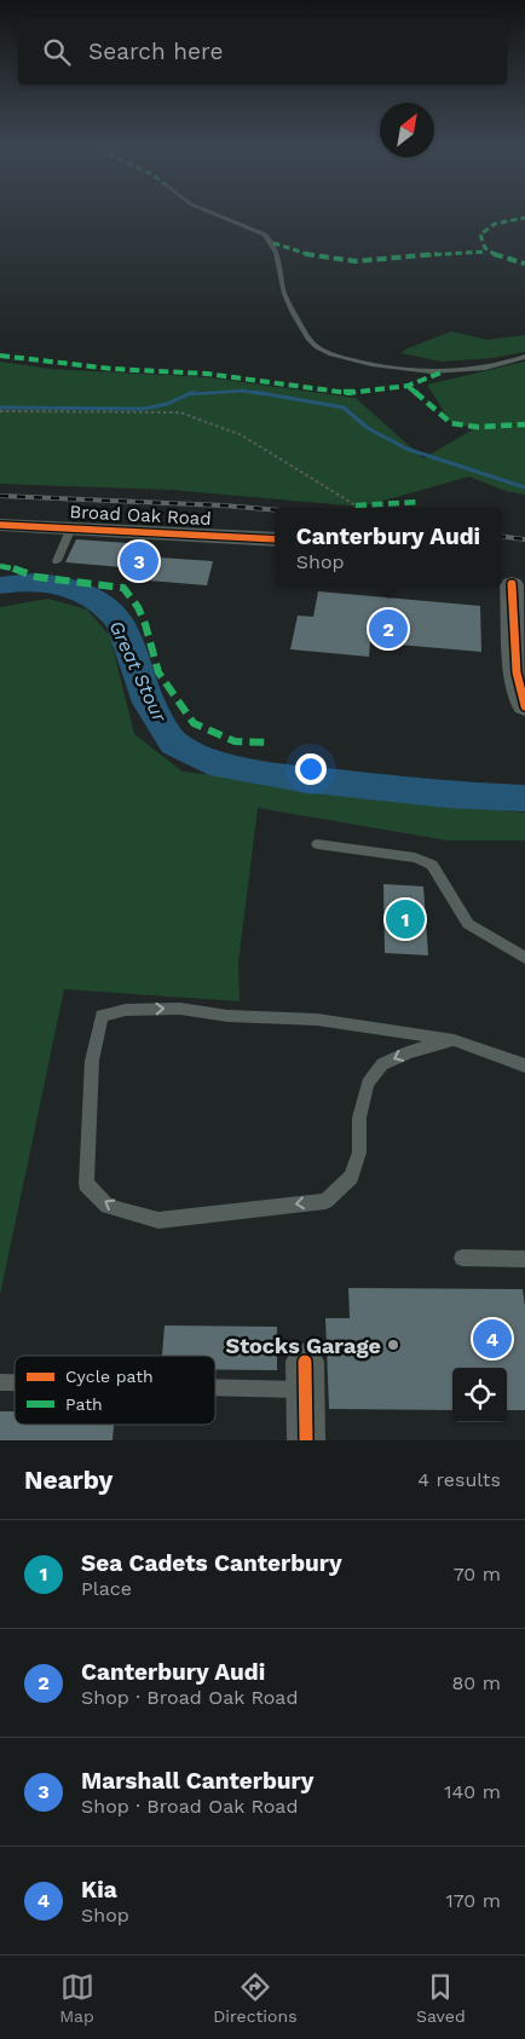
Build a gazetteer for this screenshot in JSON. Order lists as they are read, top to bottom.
{
  "streets": {
    "street": ["Broad Oak Road"]
  },
  "water": ["Great Stour"],
  "places": ["Stocks Garage"],
  "legend": ["Cycle path", "Path"],
  "north": "top right",
  "page": {
    "search": "Search here",
    "popup": ["Canterbury Audi", "Shop"],
    "pins": [
      "3",
      "2",
      "1",
      "4"
    ],
    "heading": ["Nearby", "4 results"],
    "list": [
      {
        "mark": "1",
        "name": "Sea Cadets Canterbury",
        "note": "Place",
        "value": "70 m"
      },
      {
        "mark": "2",
        "name": "Canterbury Audi",
        "note": "Shop · Broad Oak Road",
        "value": "80 m"
      },
      {
        "mark": "3",
        "name": "Marshall Canterbury",
        "note": "Shop · Broad Oak Road",
        "value": "140 m"
      },
      {
        "mark": "4",
        "name": "Kia",
        "note": "Shop",
        "value": "170 m"
      }
    ],
    "nav": ["Map", "Directions", "Saved"]
  }
}
